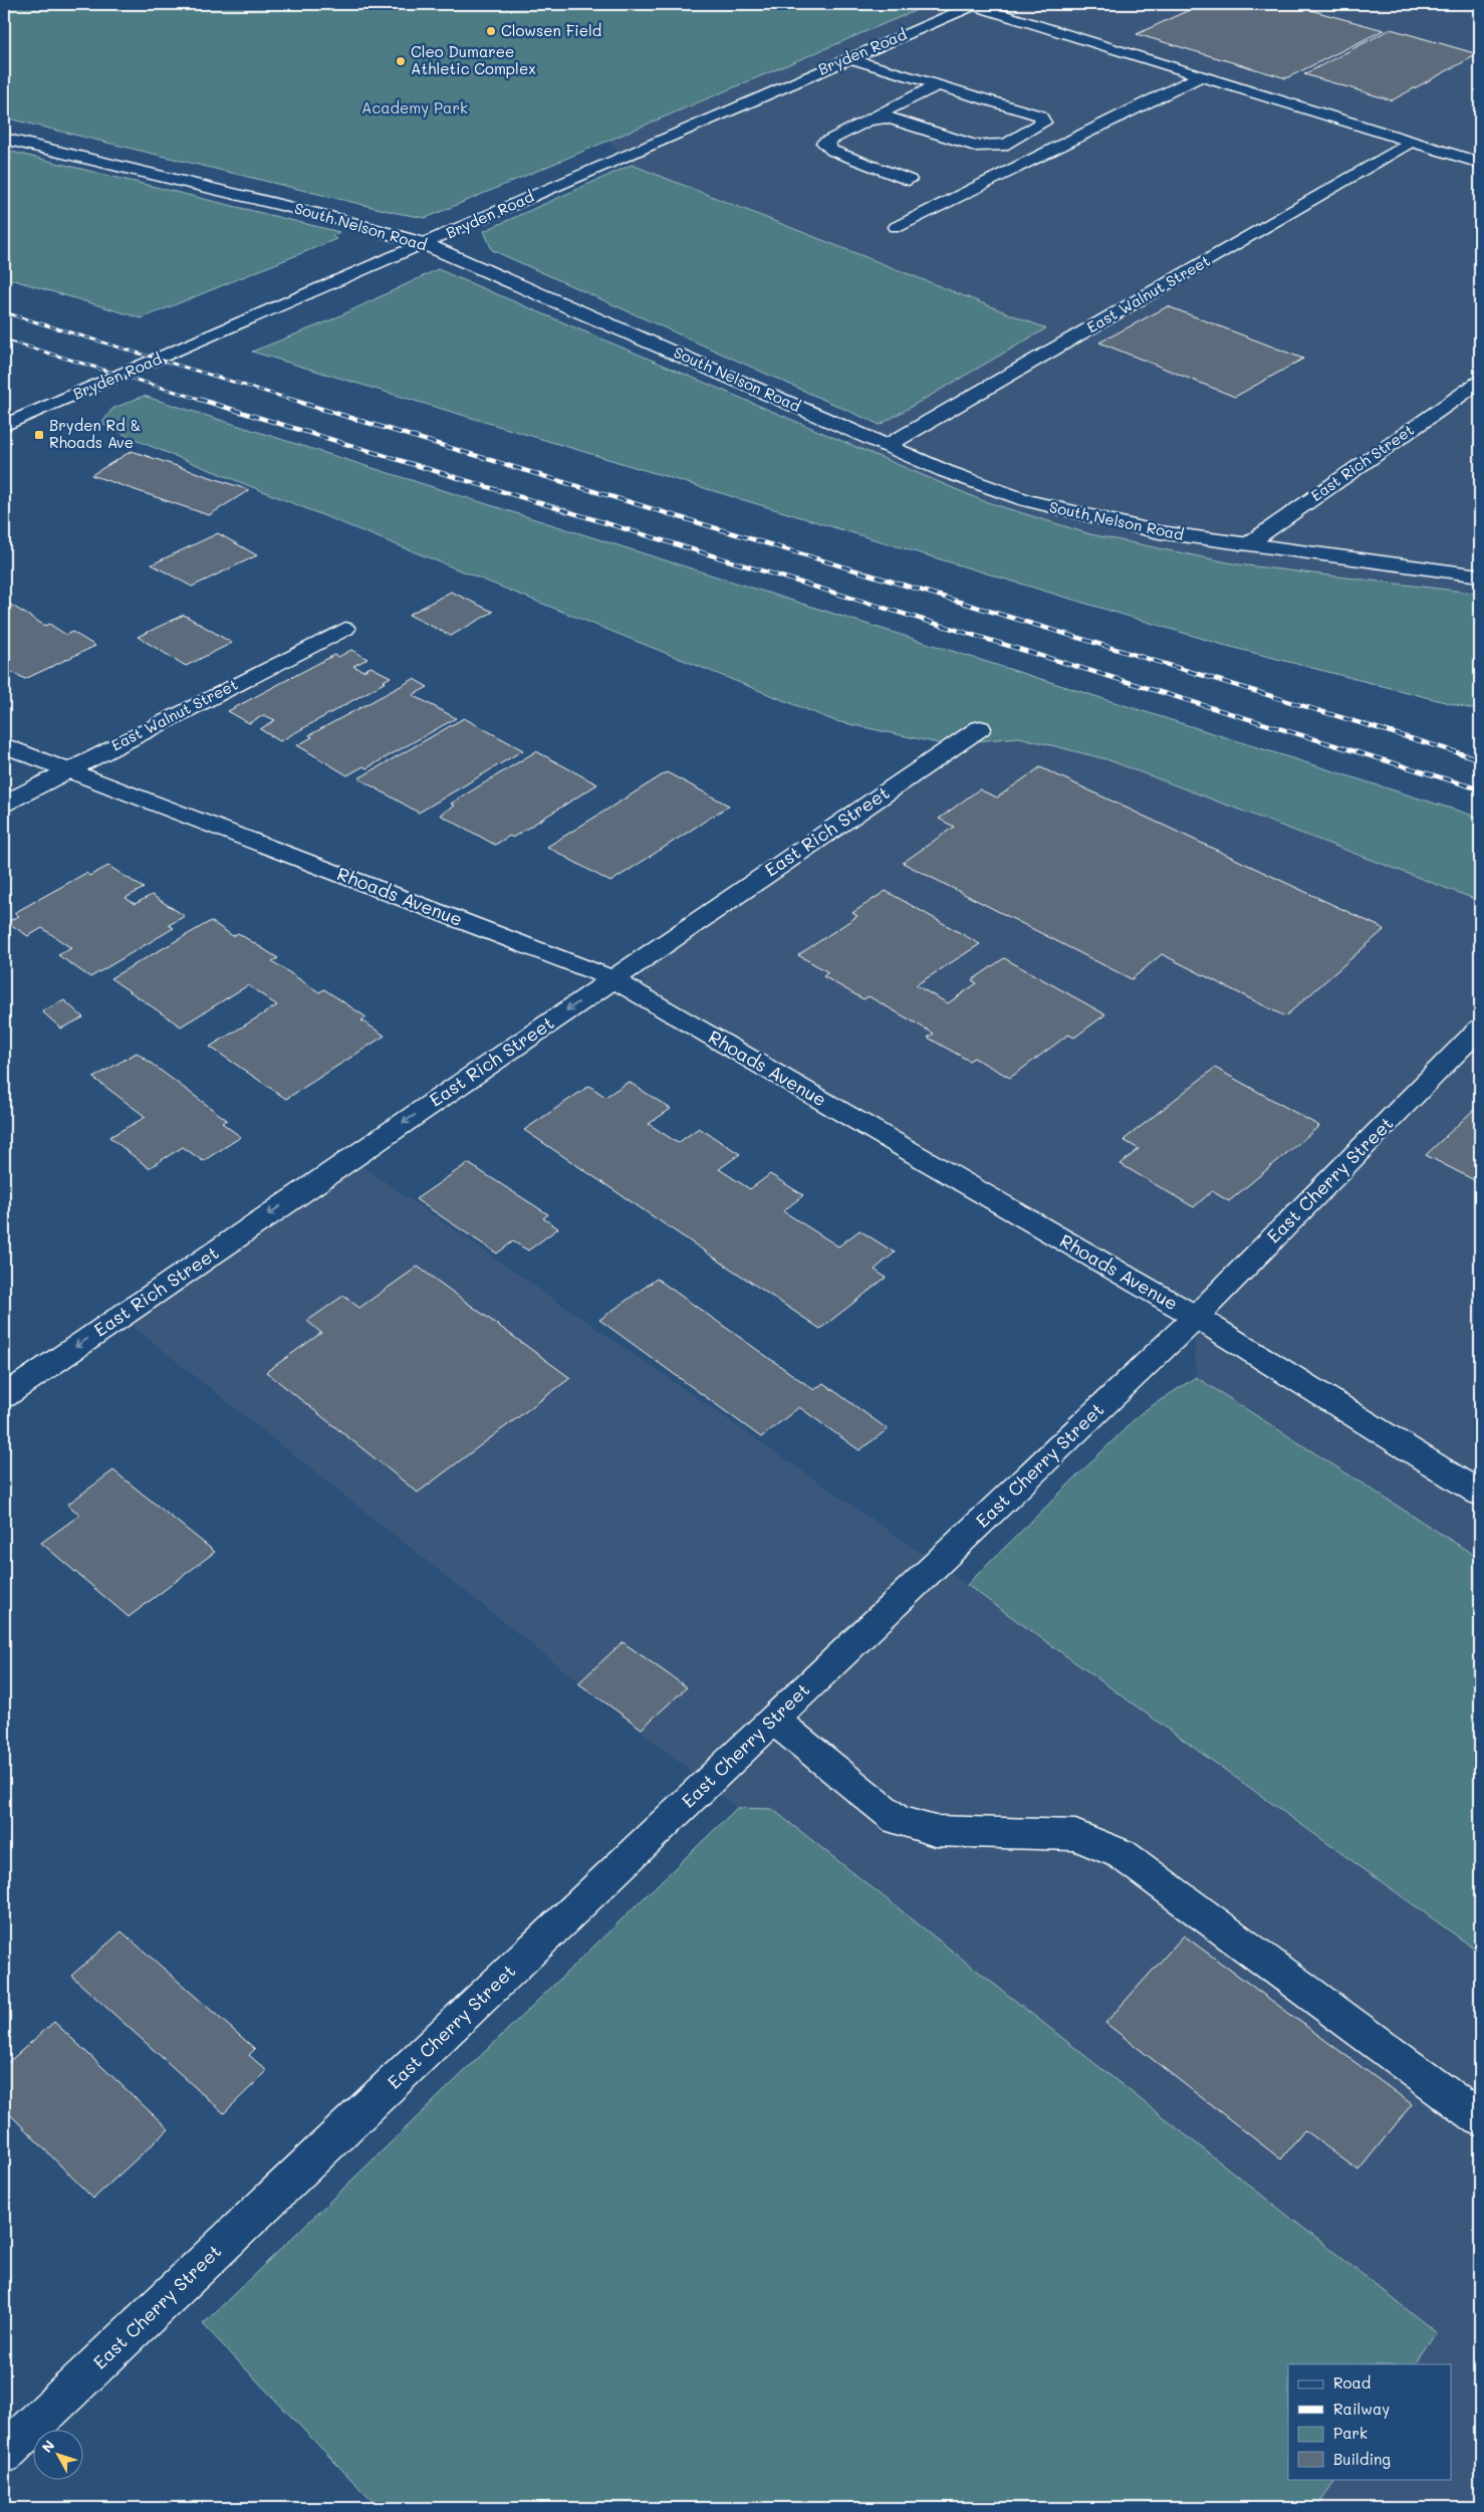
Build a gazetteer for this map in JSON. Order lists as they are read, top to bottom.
{
  "streets": {
    "street": [
      "Bryden Road",
      "South Nelson Road",
      "East Walnut Street",
      "East Rich Street",
      "Rhoads Avenue",
      "East Cherry Street"
    ]
  },
  "crossings": [
    ["Bryden Road", "South Nelson Road"],
    ["South Nelson Road", "East Walnut Street"],
    ["South Nelson Road", "East Rich Street"],
    ["East Walnut Street", "Rhoads Avenue"],
    ["East Rich Street", "Rhoads Avenue"],
    ["Rhoads Avenue", "East Cherry Street"]
  ],
  "one_way": ["East Rich Street"],
  "parks": ["Academy Park"],
  "places": {
    "other": ["Clowsen Field", "Cleo Dumaree Athletic Complex"],
    "transit": ["Bryden Rd & Rhoads Ave"]
  },
  "legend": [
    "Road",
    "Railway",
    "Park",
    "Building"
  ],
  "north": "top left"
}
